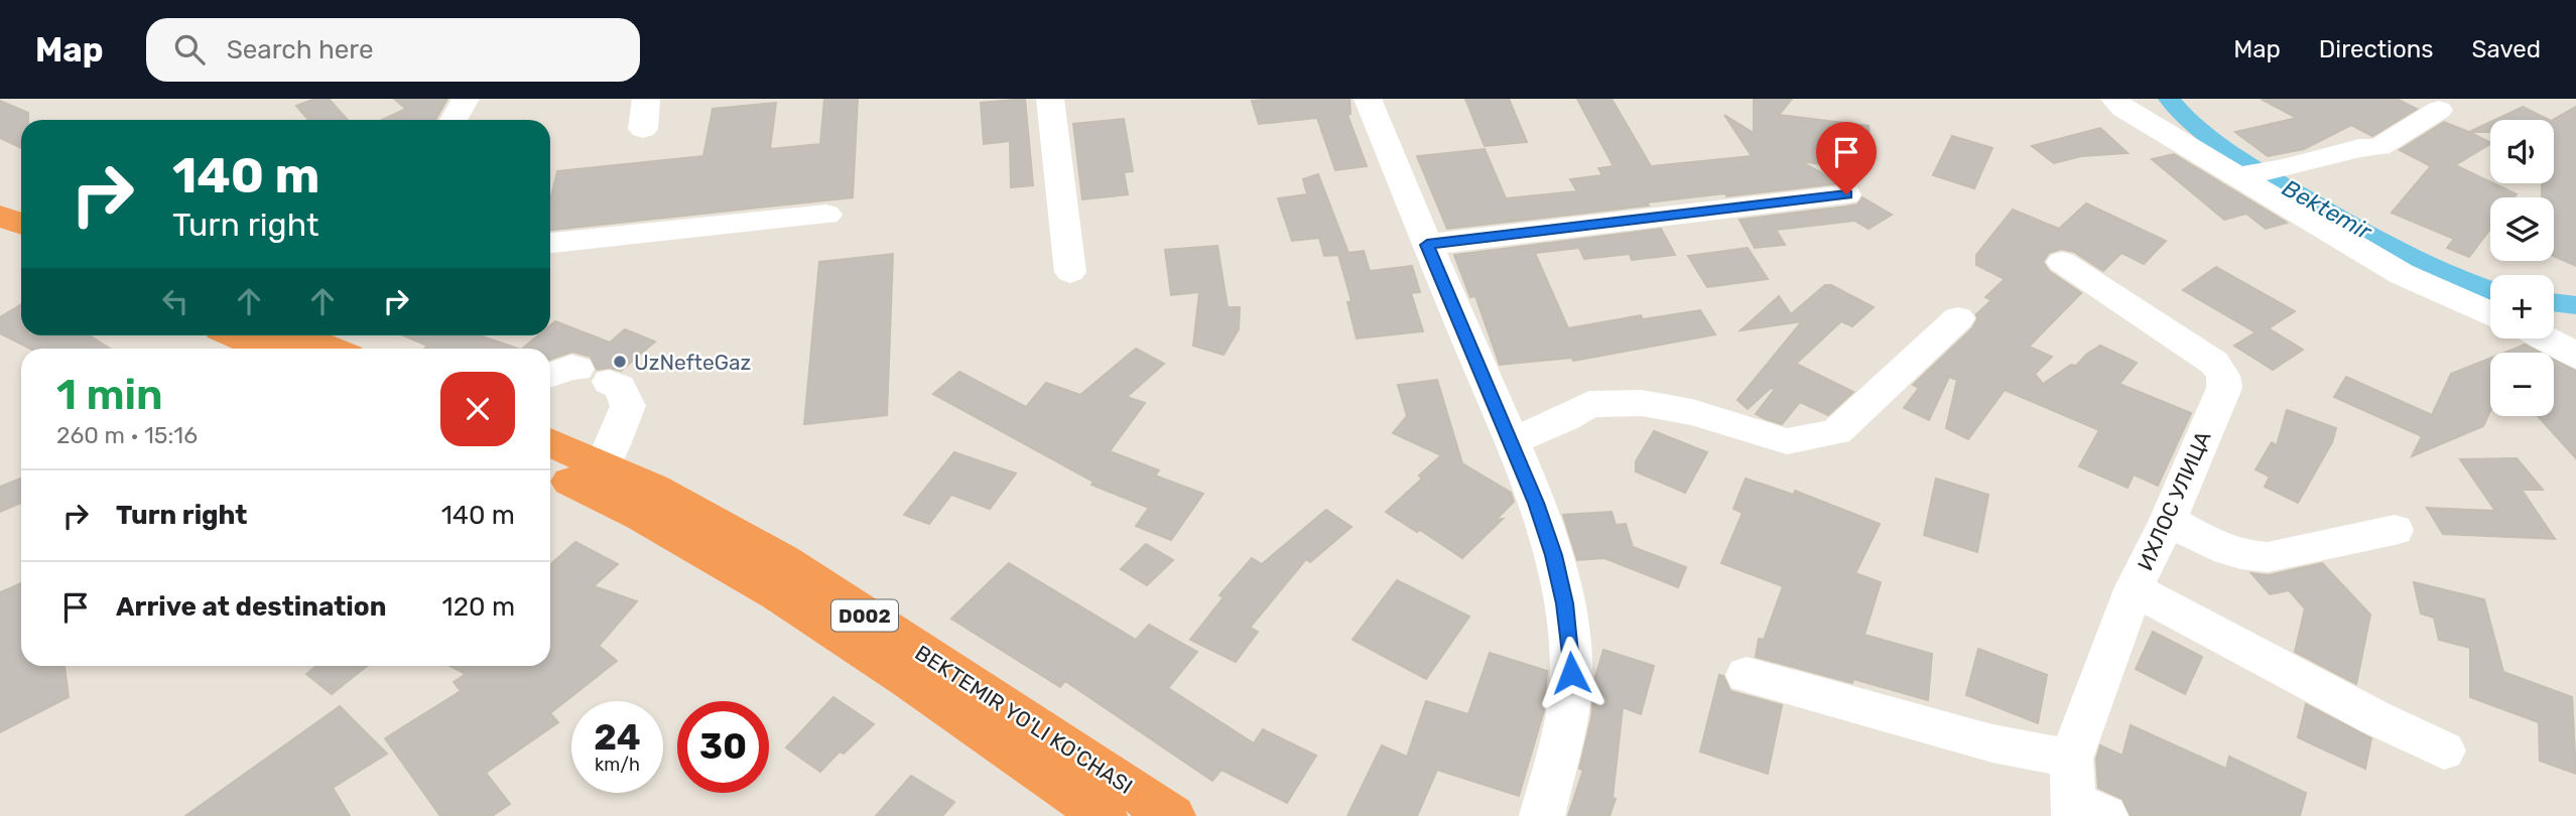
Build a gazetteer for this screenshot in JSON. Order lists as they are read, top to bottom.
{
  "streets": {
    "highway": ["D002", "BEKTEMIR YO'LI KO'CHASI"],
    "street": ["ИХЛОС УЛИЦА"]
  },
  "water": ["Bektemir"],
  "places": ["UzNefteGaz"],
  "page": {
    "header": "Map",
    "search": "Search here",
    "nav": ["Map", "Directions", "Saved"],
    "map_buttons": ["+", "−"],
    "turn": ["140 m", "Turn right"],
    "heading": ["1 min", "260 m · 15:16"],
    "list": [
      {
        "name": "Turn right",
        "value": "140 m"
      },
      {
        "name": "Arrive at destination",
        "value": "120 m"
      }
    ],
    "speed": "24 km/h",
    "limit": "30"
  }
}
